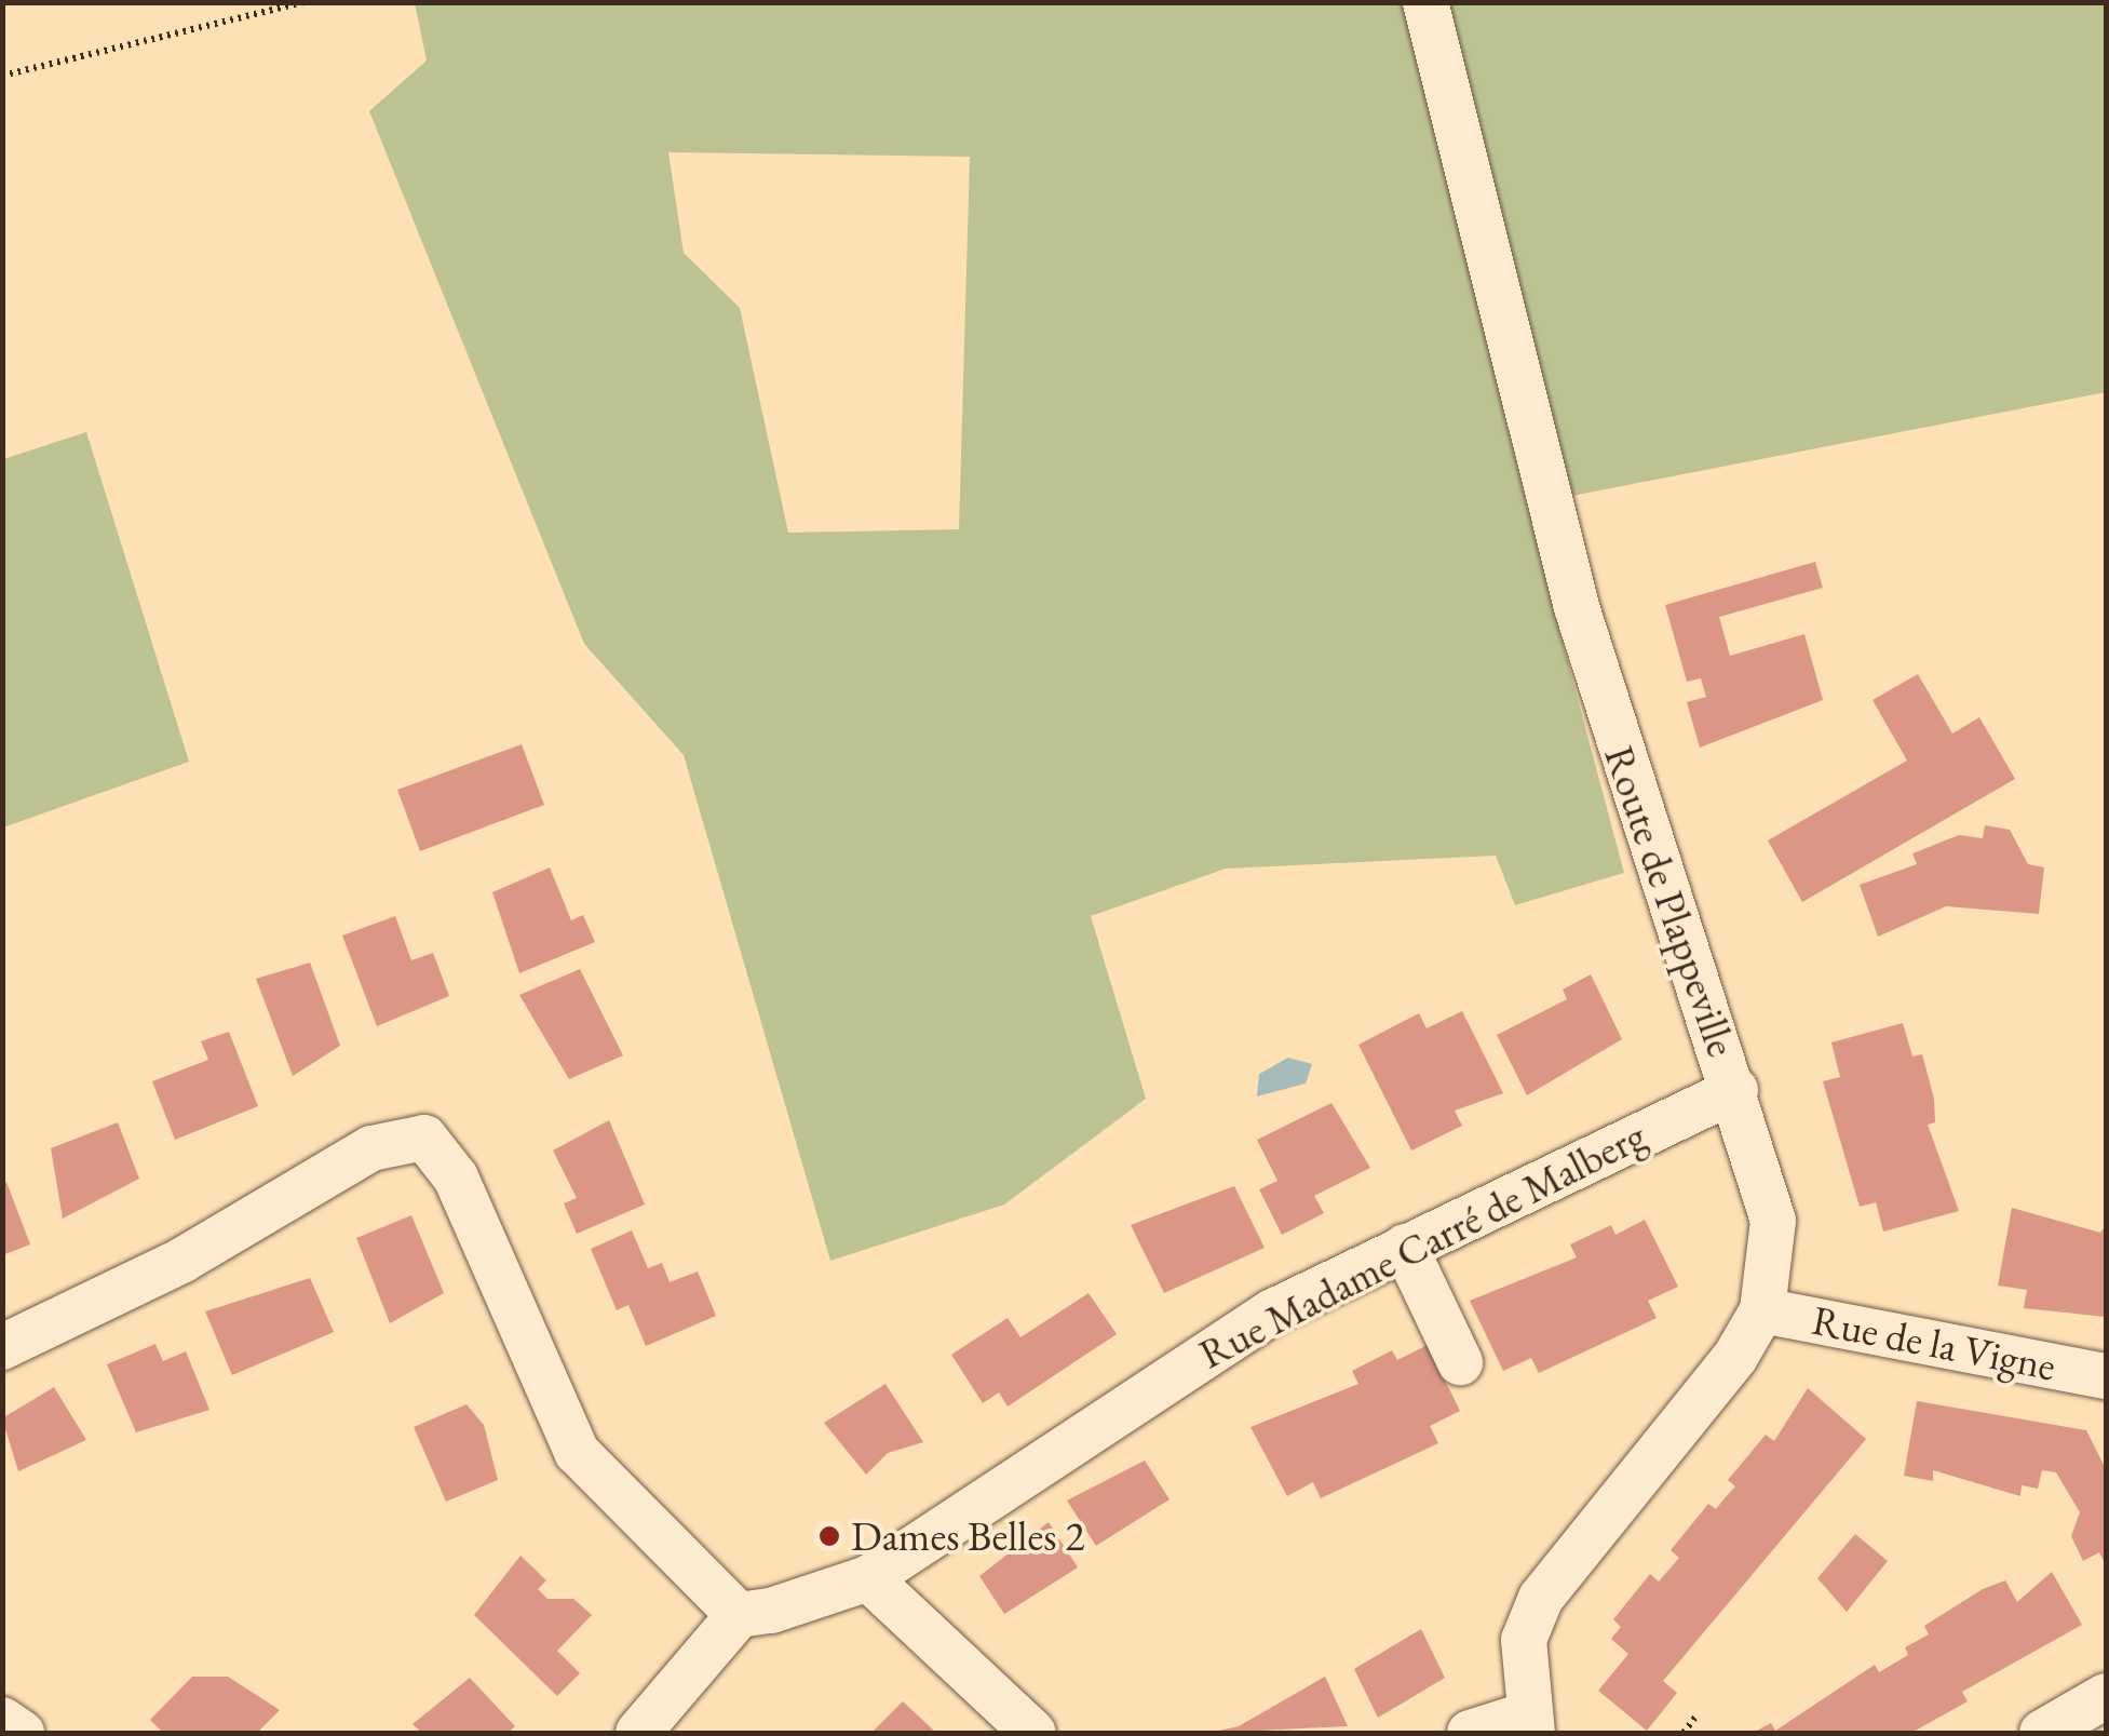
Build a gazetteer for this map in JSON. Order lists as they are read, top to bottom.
{
  "streets": {
    "street": ["Route de Plappeville", "Rue Madame Carré de Malberg", "Rue de la Vigne"]
  },
  "crossings": [
    ["Route de Plappeville", "Rue Madame Carré de Malberg"],
    ["Route de Plappeville", "Rue de la Vigne"]
  ],
  "places": ["Dames Belles 2"]
}
